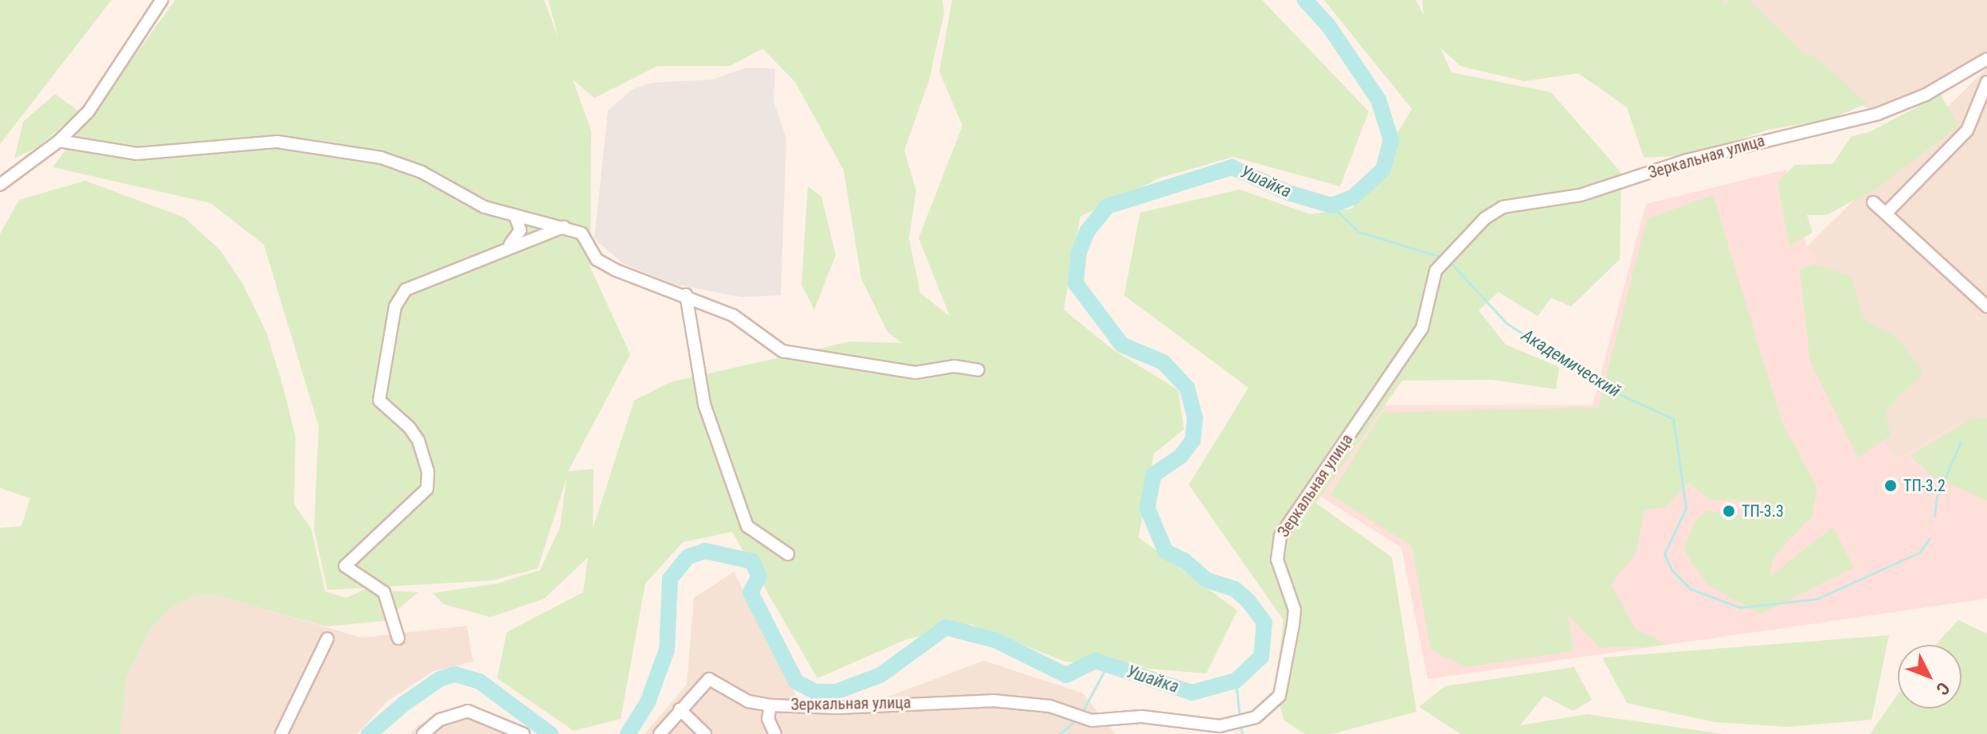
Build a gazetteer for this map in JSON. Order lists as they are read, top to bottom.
{
  "streets": {
    "street": ["Зеркальная улица"]
  },
  "water": ["Ушайка", "Академический"],
  "places": ["ТП-3.2", "ТП-3.3"],
  "north": "bottom right"
}
